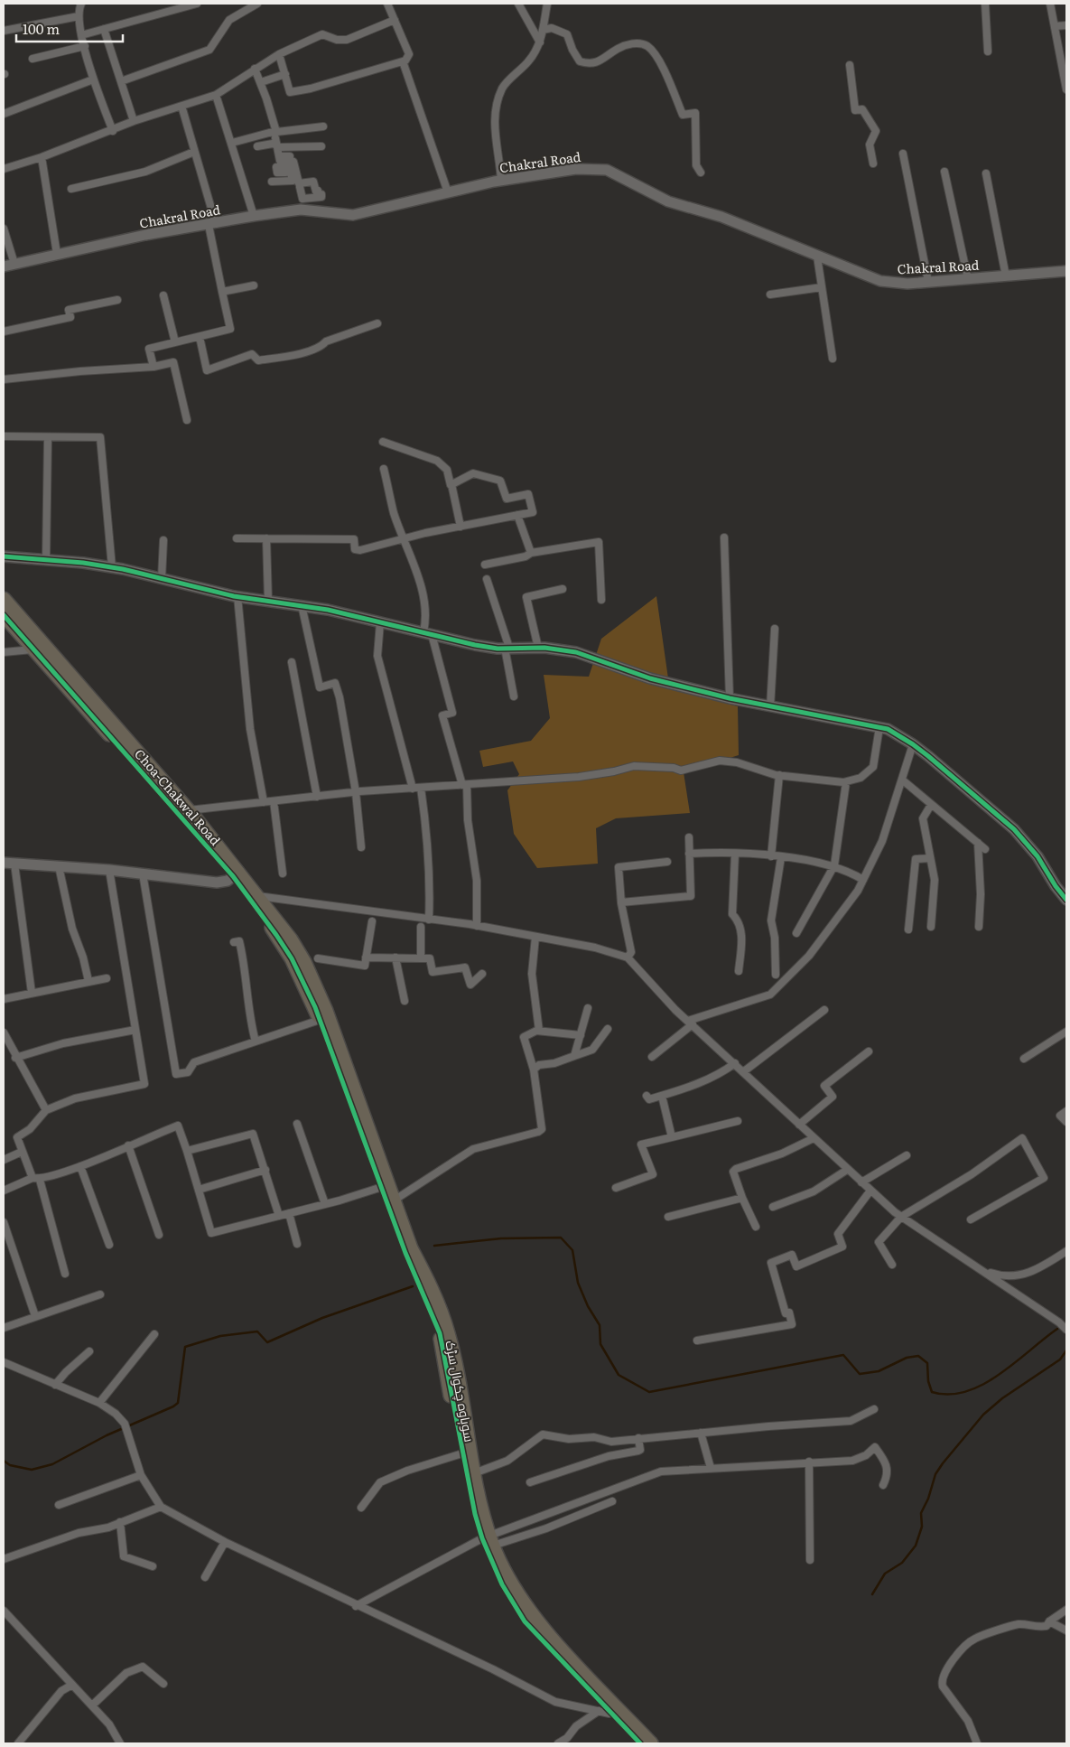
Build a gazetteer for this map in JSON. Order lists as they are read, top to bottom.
{
  "streets": {
    "highway": ["Choa-Chakwal Road", "سوہاوہ چکوال سڑک"],
    "street": ["Chakral Road"]
  },
  "crossings": [
    ["Choa-Chakwal Road", "سوہاوہ چکوال سڑک"]
  ],
  "scale_bar": "100 m"
}
